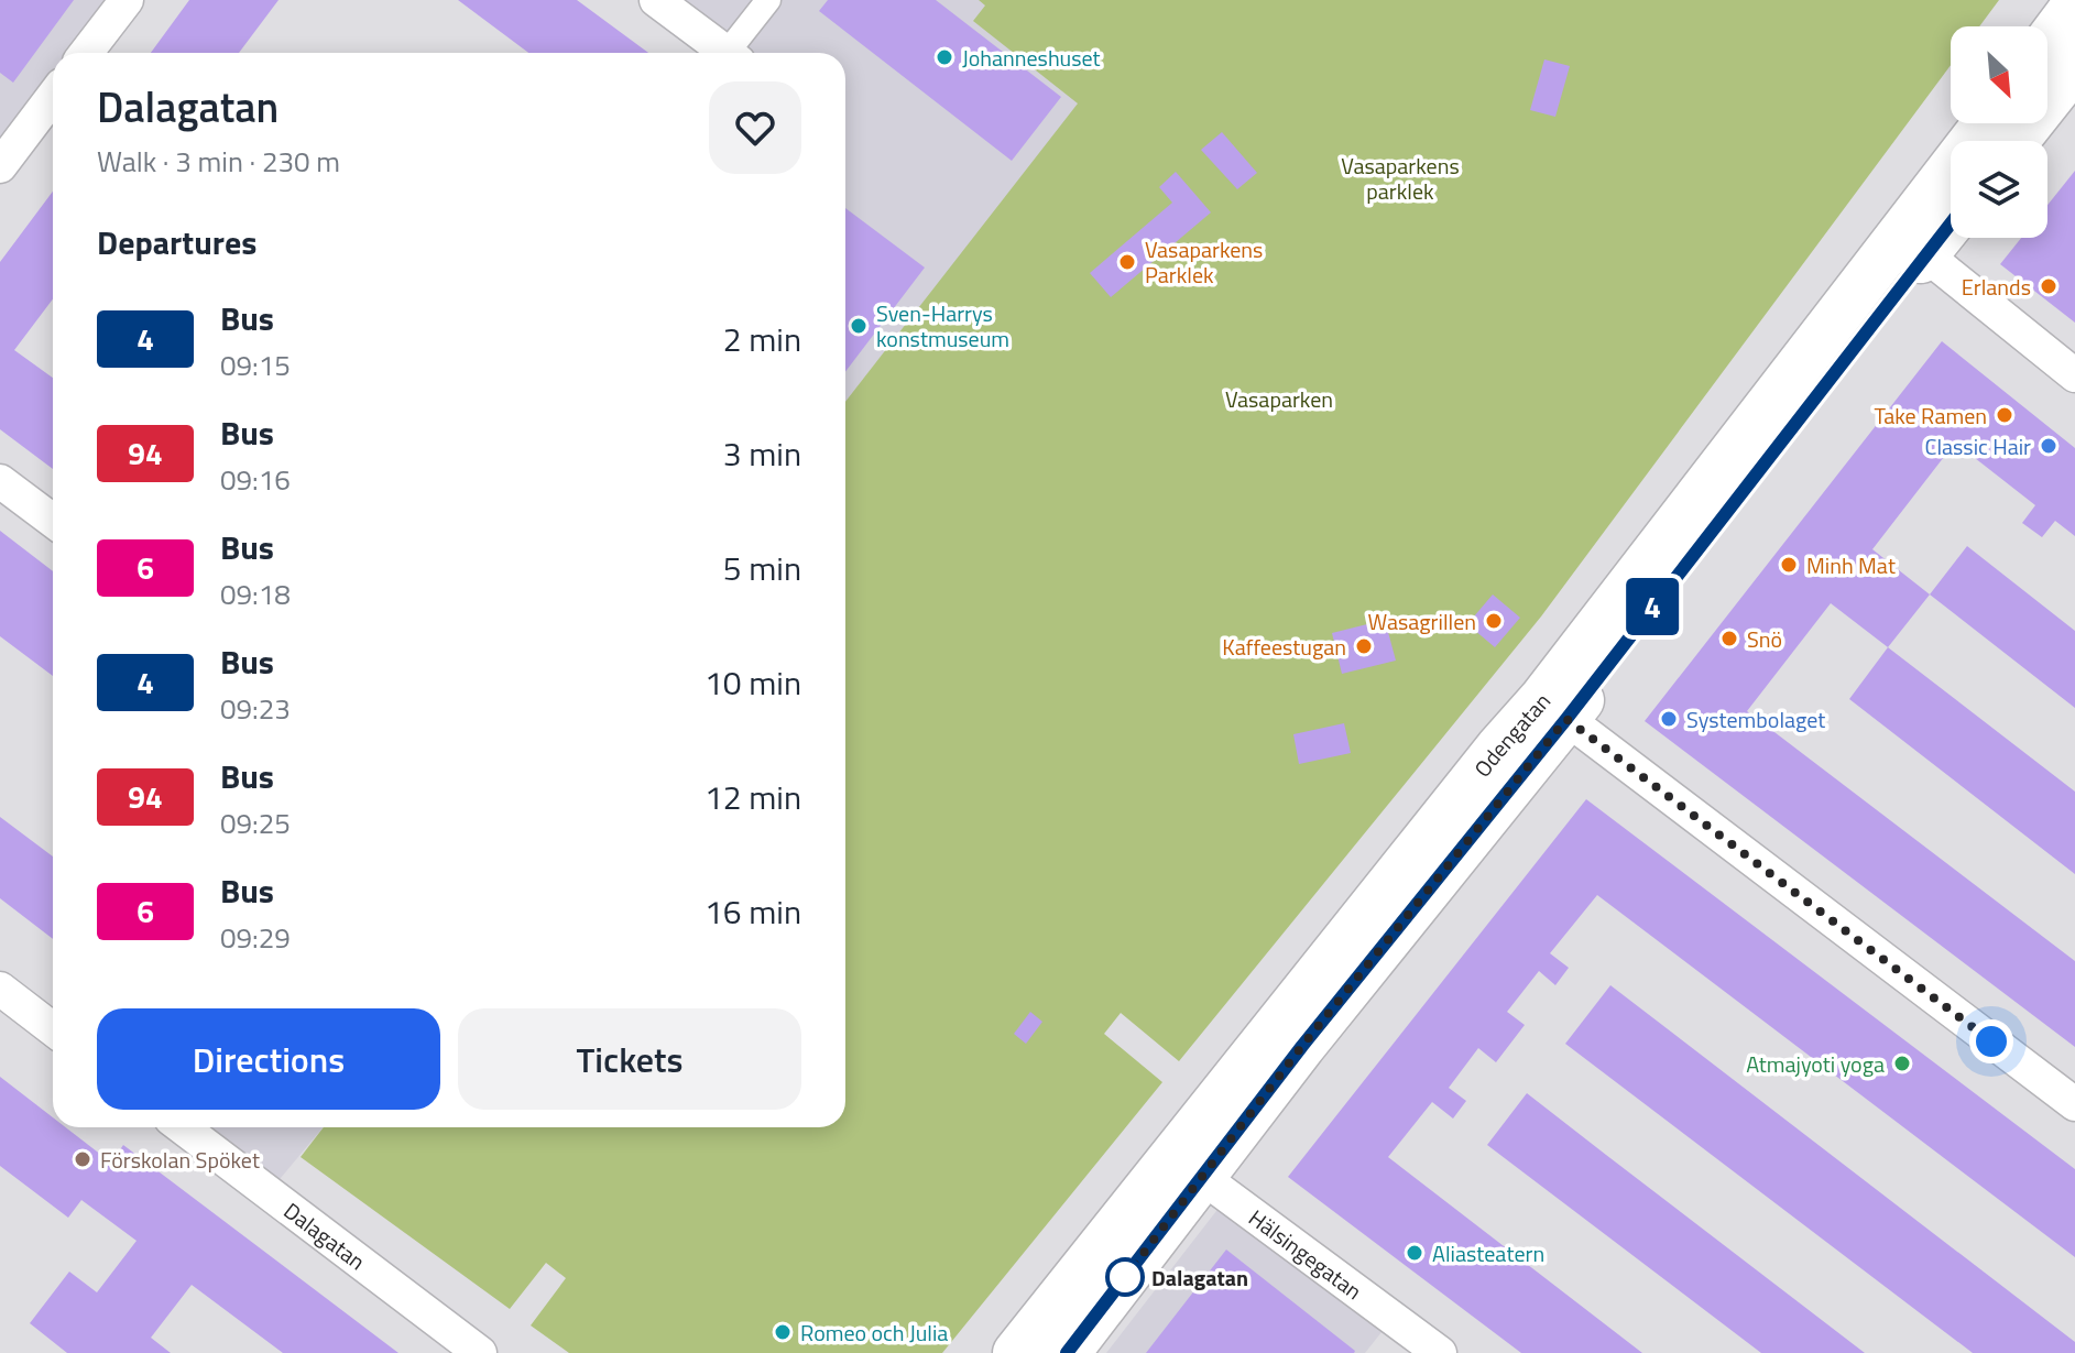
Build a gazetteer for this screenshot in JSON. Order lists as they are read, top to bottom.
{
  "streets": {
    "main road": ["Odengatan"],
    "street": ["Dalagatan", "Hälsingegatan"]
  },
  "crossings": [
    ["Odengatan", "Hälsingegatan"]
  ],
  "parks": ["Vasaparkens parklek", "Vasaparken"],
  "places": [
    "Johanneshuset",
    "Vasaparkens Parklek",
    "Erlands",
    "Sven-Harrys konstmuseum",
    "Take Ramen",
    "Classic Hair",
    "Minh Mat",
    "Wasagrillen",
    "Snö",
    "Kaffeestugan",
    "Systembolaget",
    "Atmajyoti yoga",
    "Förskolan Spöket",
    "Aliasteatern",
    "Dalagatan",
    "Romeo och Julia"
  ],
  "lines": ["bus line 4"],
  "north": "bottom right",
  "page": {
    "on_map": "4",
    "heading": [
      ["Dalagatan", "Walk · 3 min · 230 m"],
      "Departures"
    ],
    "list": [
      {
        "mark": "4",
        "name": "Bus",
        "note": "09:15",
        "value": "2 min"
      },
      {
        "mark": "94",
        "name": "Bus",
        "note": "09:16",
        "value": "3 min"
      },
      {
        "mark": "6",
        "name": "Bus",
        "note": "09:18",
        "value": "5 min"
      },
      {
        "mark": "4",
        "name": "Bus",
        "note": "09:23",
        "value": "10 min"
      },
      {
        "mark": "94",
        "name": "Bus",
        "note": "09:25",
        "value": "12 min"
      },
      {
        "mark": "6",
        "name": "Bus",
        "note": "09:29",
        "value": "16 min"
      }
    ],
    "buttons": ["Directions", "Tickets"]
  }
}
